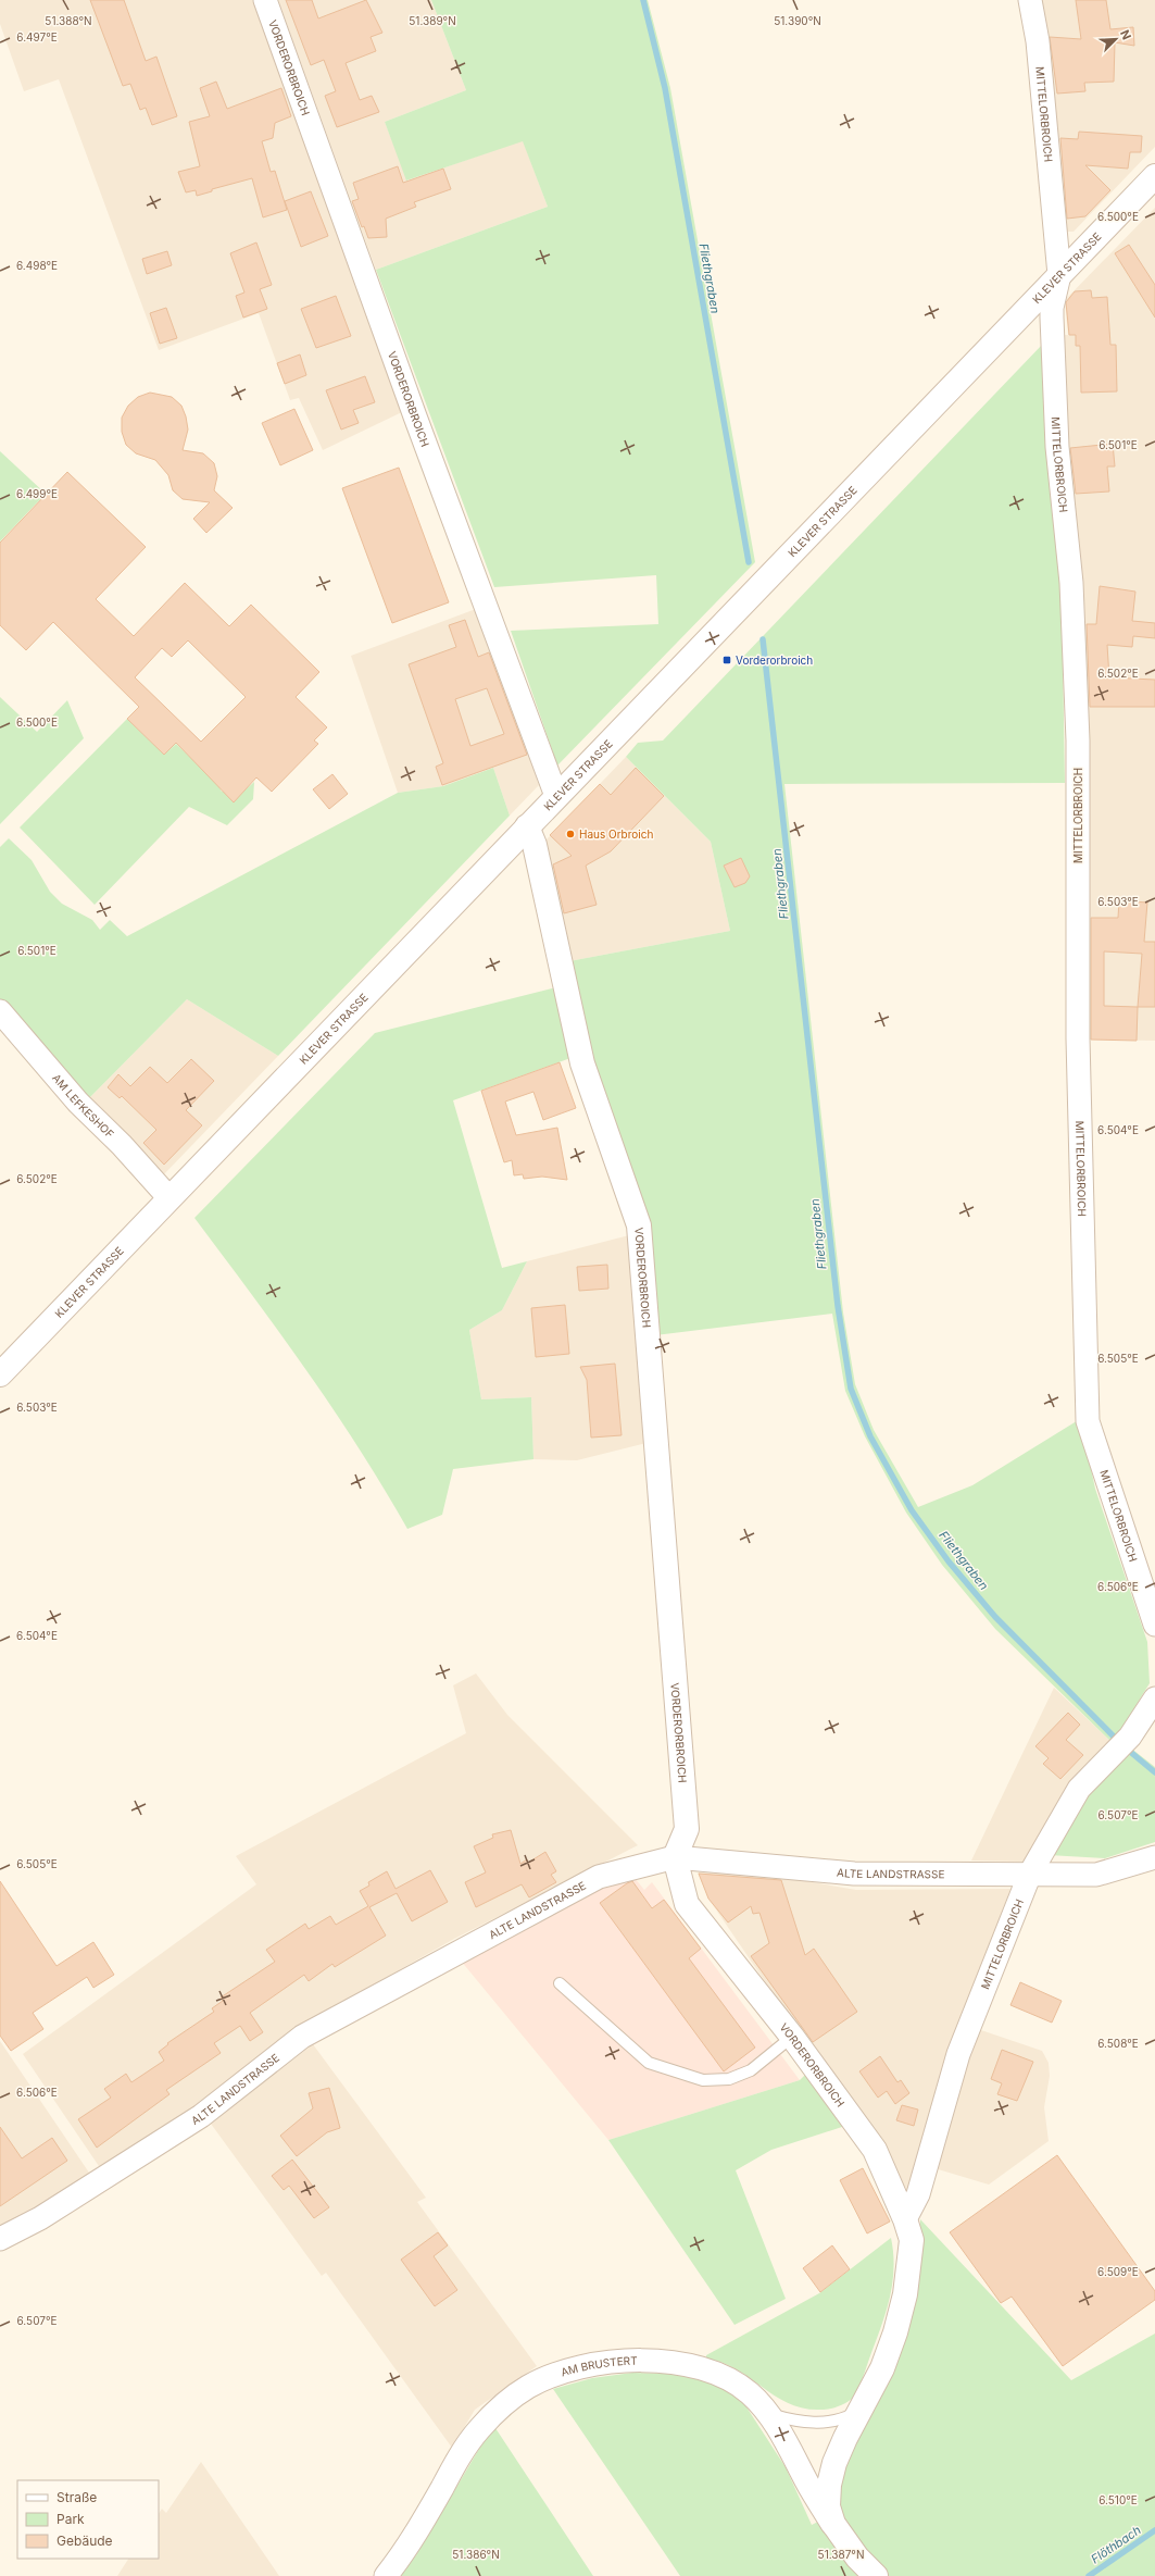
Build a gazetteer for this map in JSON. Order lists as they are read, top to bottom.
{
  "streets": {
    "street": [
      "VORDERORBROICH",
      "MITTELORBROICH",
      "KLEVER STRASSE",
      "AM LEFKESHOF",
      "ALTE LANDSTRASSE",
      "AM BRUSTERT"
    ]
  },
  "crossings": [
    ["VORDERORBROICH", "MITTELORBROICH"],
    ["VORDERORBROICH", "KLEVER STRASSE"],
    ["VORDERORBROICH", "ALTE LANDSTRASSE"],
    ["VORDERORBROICH", "AM BRUSTERT"],
    ["MITTELORBROICH", "KLEVER STRASSE"],
    ["MITTELORBROICH", "ALTE LANDSTRASSE"],
    ["KLEVER STRASSE", "AM LEFKESHOF"]
  ],
  "water": ["Fliethgraben", "Flöthbach"],
  "places": {
    "transit": ["Vorderorbroich"],
    "other": ["Haus Orbroich"]
  },
  "legend": ["Straße", "Park", "Gebäude"],
  "north": "top right",
  "coordinates": [
    "51.389°N",
    "51.390°N",
    "51.388°N",
    "6.497°E",
    "6.500°E",
    "6.498°E",
    "6.501°E",
    "6.499°E",
    "6.502°E",
    "6.503°E",
    "6.504°E",
    "6.505°E",
    "6.506°E",
    "6.507°E",
    "6.508°E",
    "6.509°E",
    "6.510°E",
    "51.386°N",
    "51.387°N"
  ]
}
